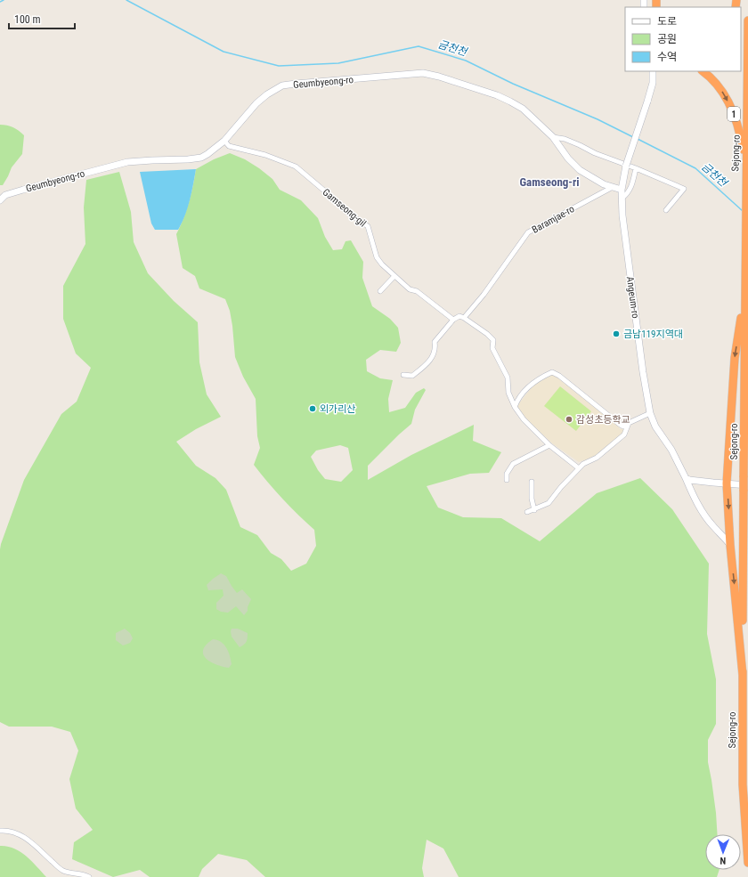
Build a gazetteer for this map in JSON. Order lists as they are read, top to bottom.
{
  "streets": {
    "highway": ["1", "Sejong-ro"],
    "street": [
      "Geumbyeong-ro",
      "Gamseong-gil",
      "Baramjae-ro",
      "Angeum-ro"
    ]
  },
  "crossings": [
    ["Geumbyeong-ro", "Gamseong-gil"],
    ["Geumbyeong-ro", "Baramjae-ro"],
    ["Geumbyeong-ro", "Angeum-ro"],
    ["1", "Sejong-ro"]
  ],
  "districts": ["Gamseong-ri"],
  "water": ["금천천"],
  "places": ["금남119지역대", "외가리산", "감성초등학교"],
  "legend": ["도로", "공원", "수역"],
  "scale_bar": "100 m",
  "north": "bottom"
}
